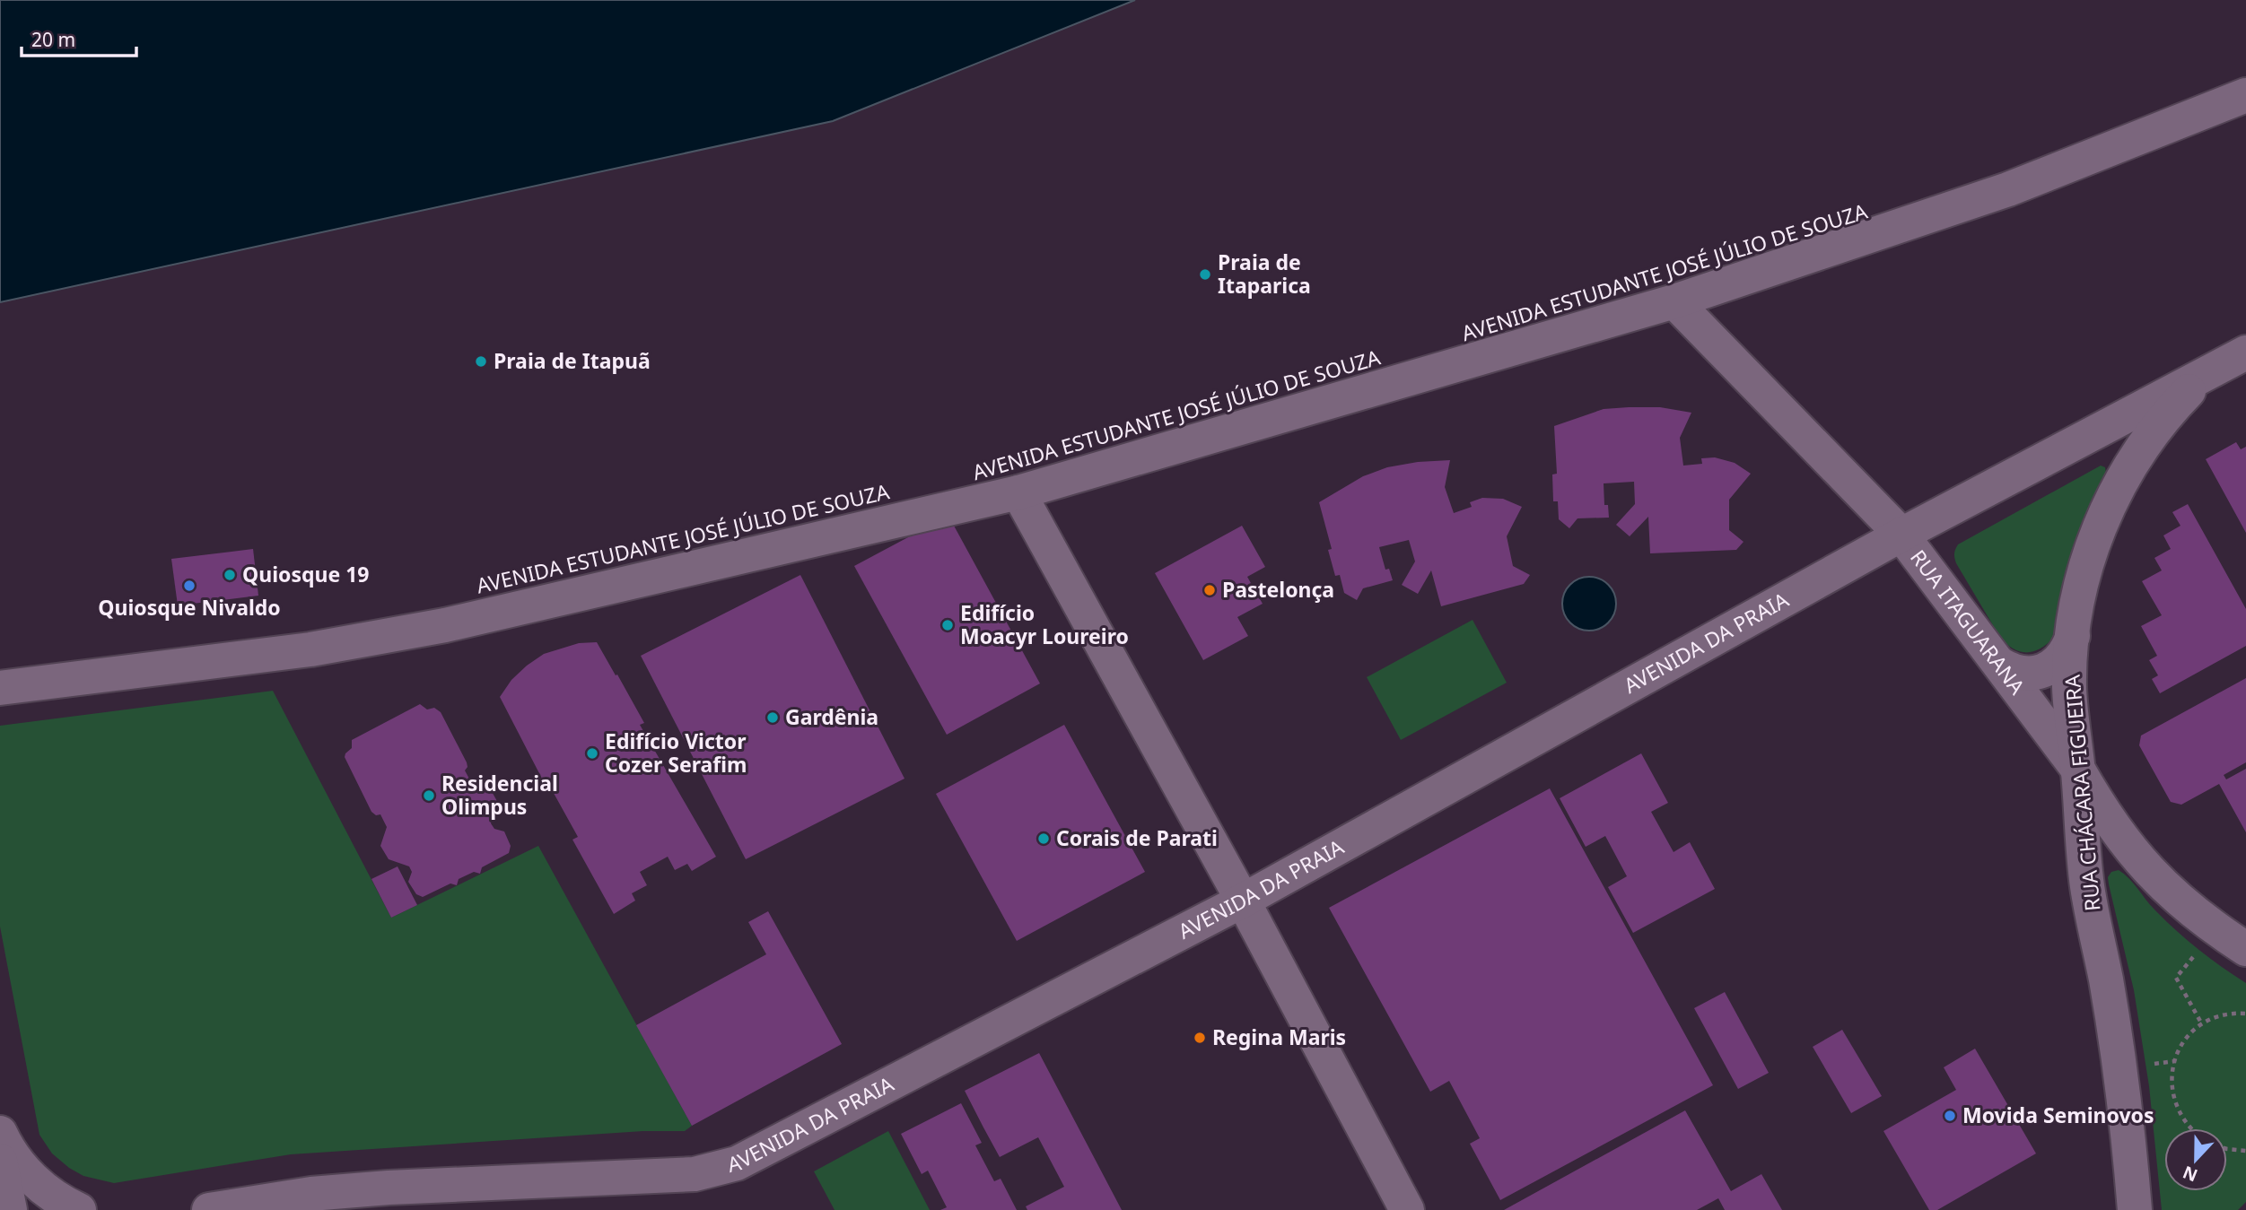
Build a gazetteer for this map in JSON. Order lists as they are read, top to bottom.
{
  "streets": {
    "street": [
      "AVENIDA ESTUDANTE JOSÉ JÚLIO DE SOUZA",
      "RUA ITAGUARANA",
      "AVENIDA DA PRAIA",
      "RUA CHÁCARA FIGUEIRA"
    ]
  },
  "crossings": [
    ["AVENIDA ESTUDANTE JOSÉ JÚLIO DE SOUZA", "RUA ITAGUARANA"],
    ["RUA ITAGUARANA", "AVENIDA DA PRAIA"],
    ["RUA ITAGUARANA", "RUA CHÁCARA FIGUEIRA"],
    ["AVENIDA DA PRAIA", "RUA CHÁCARA FIGUEIRA"]
  ],
  "places": [
    "Praia de Itaparica",
    "Praia de Itapuã",
    "Quiosque 19",
    "Quiosque Nivaldo",
    "Pastelonça",
    "Edifício Moacyr Loureiro",
    "Gardênia",
    "Edifício Victor Cozer Serafim",
    "Residencial Olimpus",
    "Corais de Parati",
    "Regina Maris",
    "Movida Seminovos"
  ],
  "scale_bar": "20 m",
  "north": "bottom"
}
